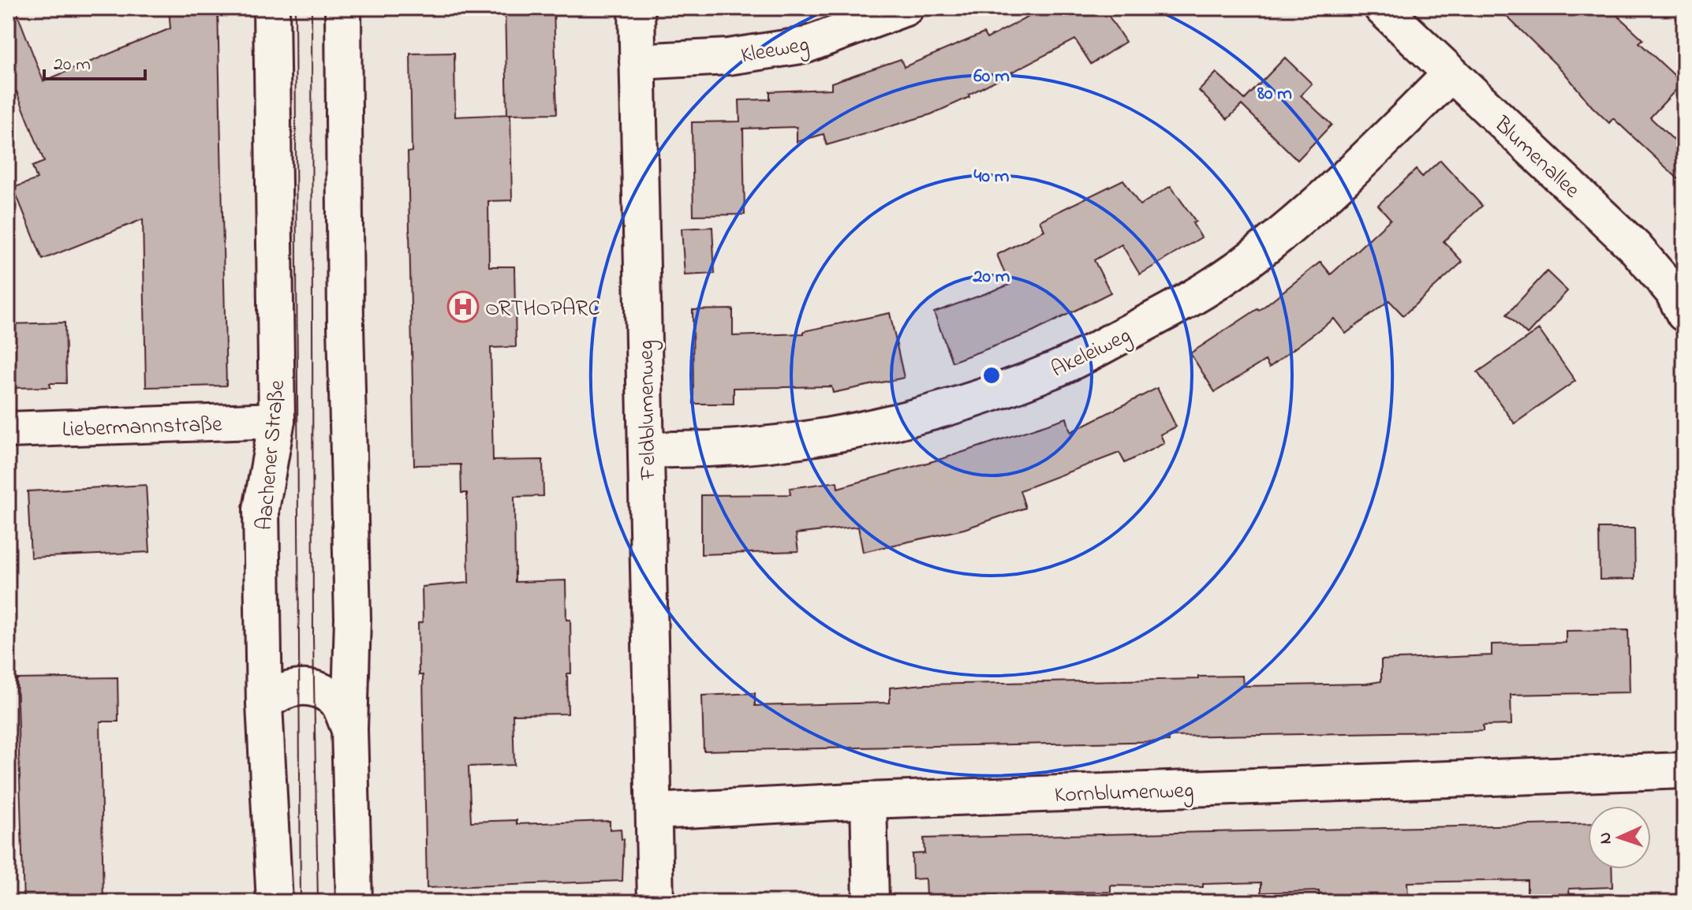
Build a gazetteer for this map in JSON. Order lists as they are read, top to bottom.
{
  "streets": {
    "street": [
      "Kleeweg",
      "Blumenallee",
      "Akeleiweg",
      "Feldblumenweg",
      "Liebermannstraße",
      "Aachener Straße",
      "Kornblumenweg"
    ]
  },
  "crossings": [
    ["Kleeweg", "Feldblumenweg"],
    ["Blumenallee", "Akeleiweg"],
    ["Akeleiweg", "Feldblumenweg"],
    ["Feldblumenweg", "Kornblumenweg"],
    ["Liebermannstraße", "Aachener Straße"]
  ],
  "places": {
    "hospital": ["ORTHOPARC"]
  },
  "scale_bar": "20 m",
  "north": "left",
  "rings": [
    "60 m",
    "80 m",
    "40 m",
    "20 m"
  ]
}
